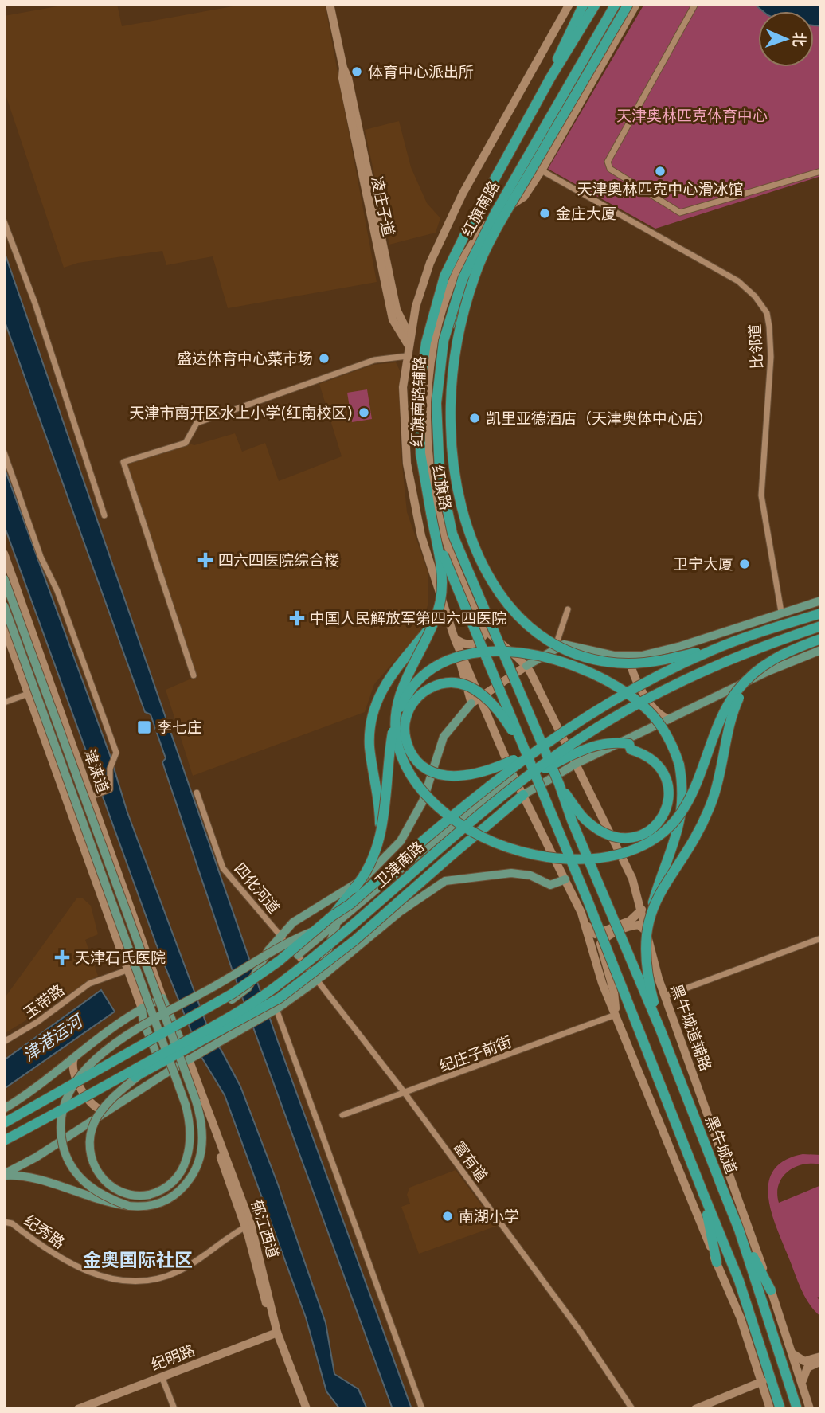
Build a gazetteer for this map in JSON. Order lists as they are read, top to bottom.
{
  "streets": {
    "highway": [
      "红旗南路",
      "红旗路",
      "卫津南路",
      "黑牛城道"
    ],
    "main road": [
      "凌庄子道",
      "红旗南路辅路",
      "津涞道",
      "黑牛城道辅路",
      "郁江西道",
      "纪明路"
    ],
    "street": [
      "比邻道",
      "四化河道",
      "玉带路",
      "纪庄子前街",
      "富有道",
      "纪秀路"
    ]
  },
  "crossings": [
    ["凌庄子道", "红旗南路辅路"],
    ["红旗南路", "红旗路"],
    ["比邻道", "红旗南路辅路"],
    ["红旗南路辅路", "黑牛城道辅路"],
    ["红旗路", "卫津南路"],
    ["红旗路", "黑牛城道"],
    ["四化河道", "富有道"],
    ["纪庄子前街", "富有道"],
    ["郁江西道", "纪秀路"],
    ["郁江西道", "纪明路"]
  ],
  "districts": ["金奥国际社区"],
  "water": ["津港运河"],
  "parks": ["天津奥林匹克体育中心"],
  "places": {
    "other": [
      "体育中心派出所",
      "天津奥林匹克中心滑冰馆",
      "金庄大厦",
      "盛达体育中心菜市场",
      "天津市南开区水上小学(红南校区)",
      "凯里亚德酒店（天津奥体中心店）",
      "卫宁大厦",
      "南湖小学"
    ],
    "health": ["四六四医院综合楼", "中国人民解放军第四六四医院", "天津石氏医院"],
    "transit": ["李七庄"]
  },
  "north": "right"
}
